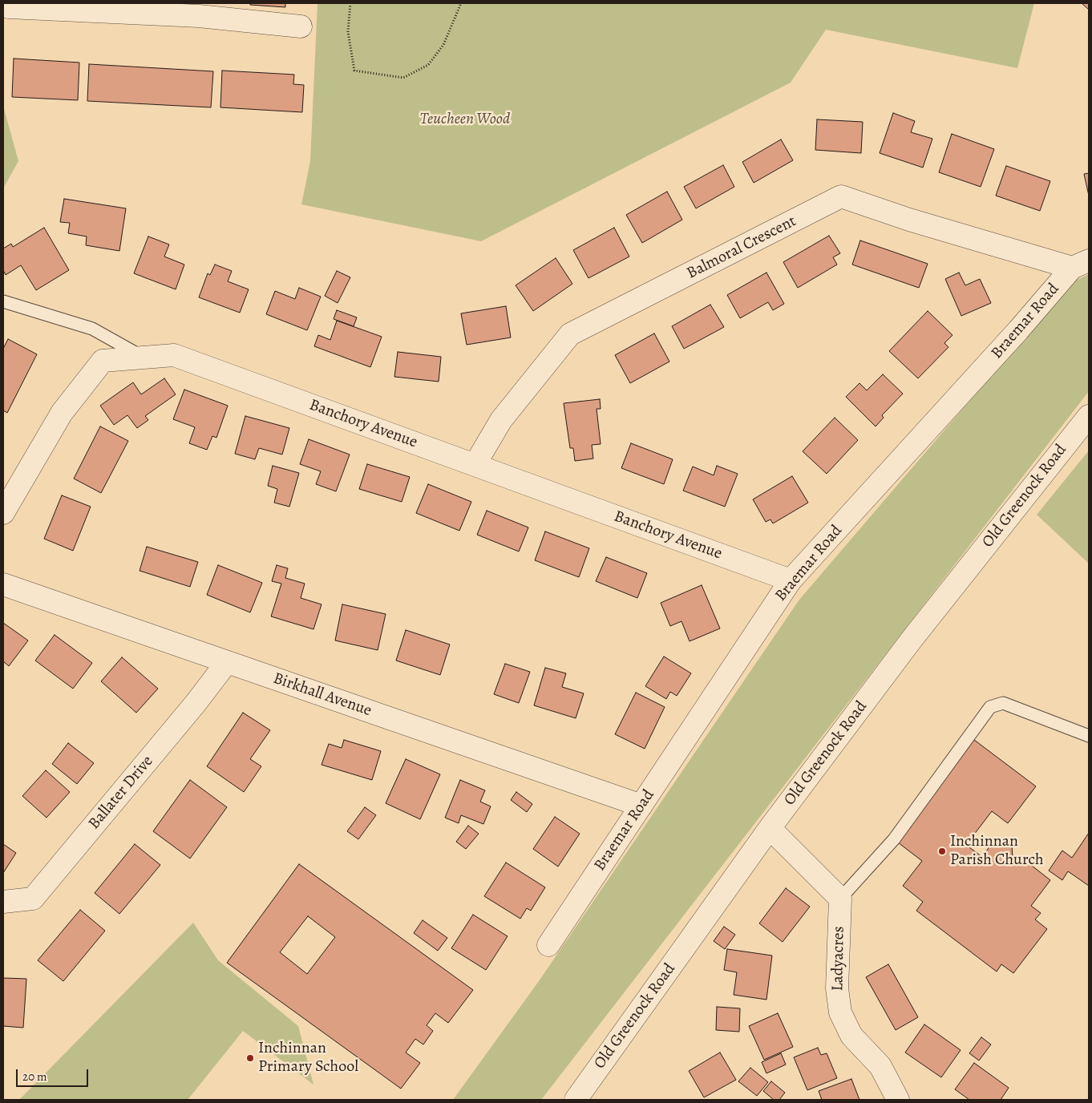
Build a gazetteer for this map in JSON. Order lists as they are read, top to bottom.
{
  "streets": {
    "street": [
      "Balmoral Crescent",
      "Braemar Road",
      "Banchory Avenue",
      "Old Greenock Road",
      "Birkhall Avenue",
      "Ballater Drive",
      "Ladyacres"
    ]
  },
  "crossings": [
    ["Balmoral Crescent", "Braemar Road"],
    ["Balmoral Crescent", "Banchory Avenue"],
    ["Braemar Road", "Banchory Avenue"],
    ["Braemar Road", "Birkhall Avenue"],
    ["Birkhall Avenue", "Ballater Drive"]
  ],
  "parks": ["Teucheen Wood"],
  "places": ["Inchinnan Parish Church", "Inchinnan Primary School"],
  "scale_bar": "20 m"
}
